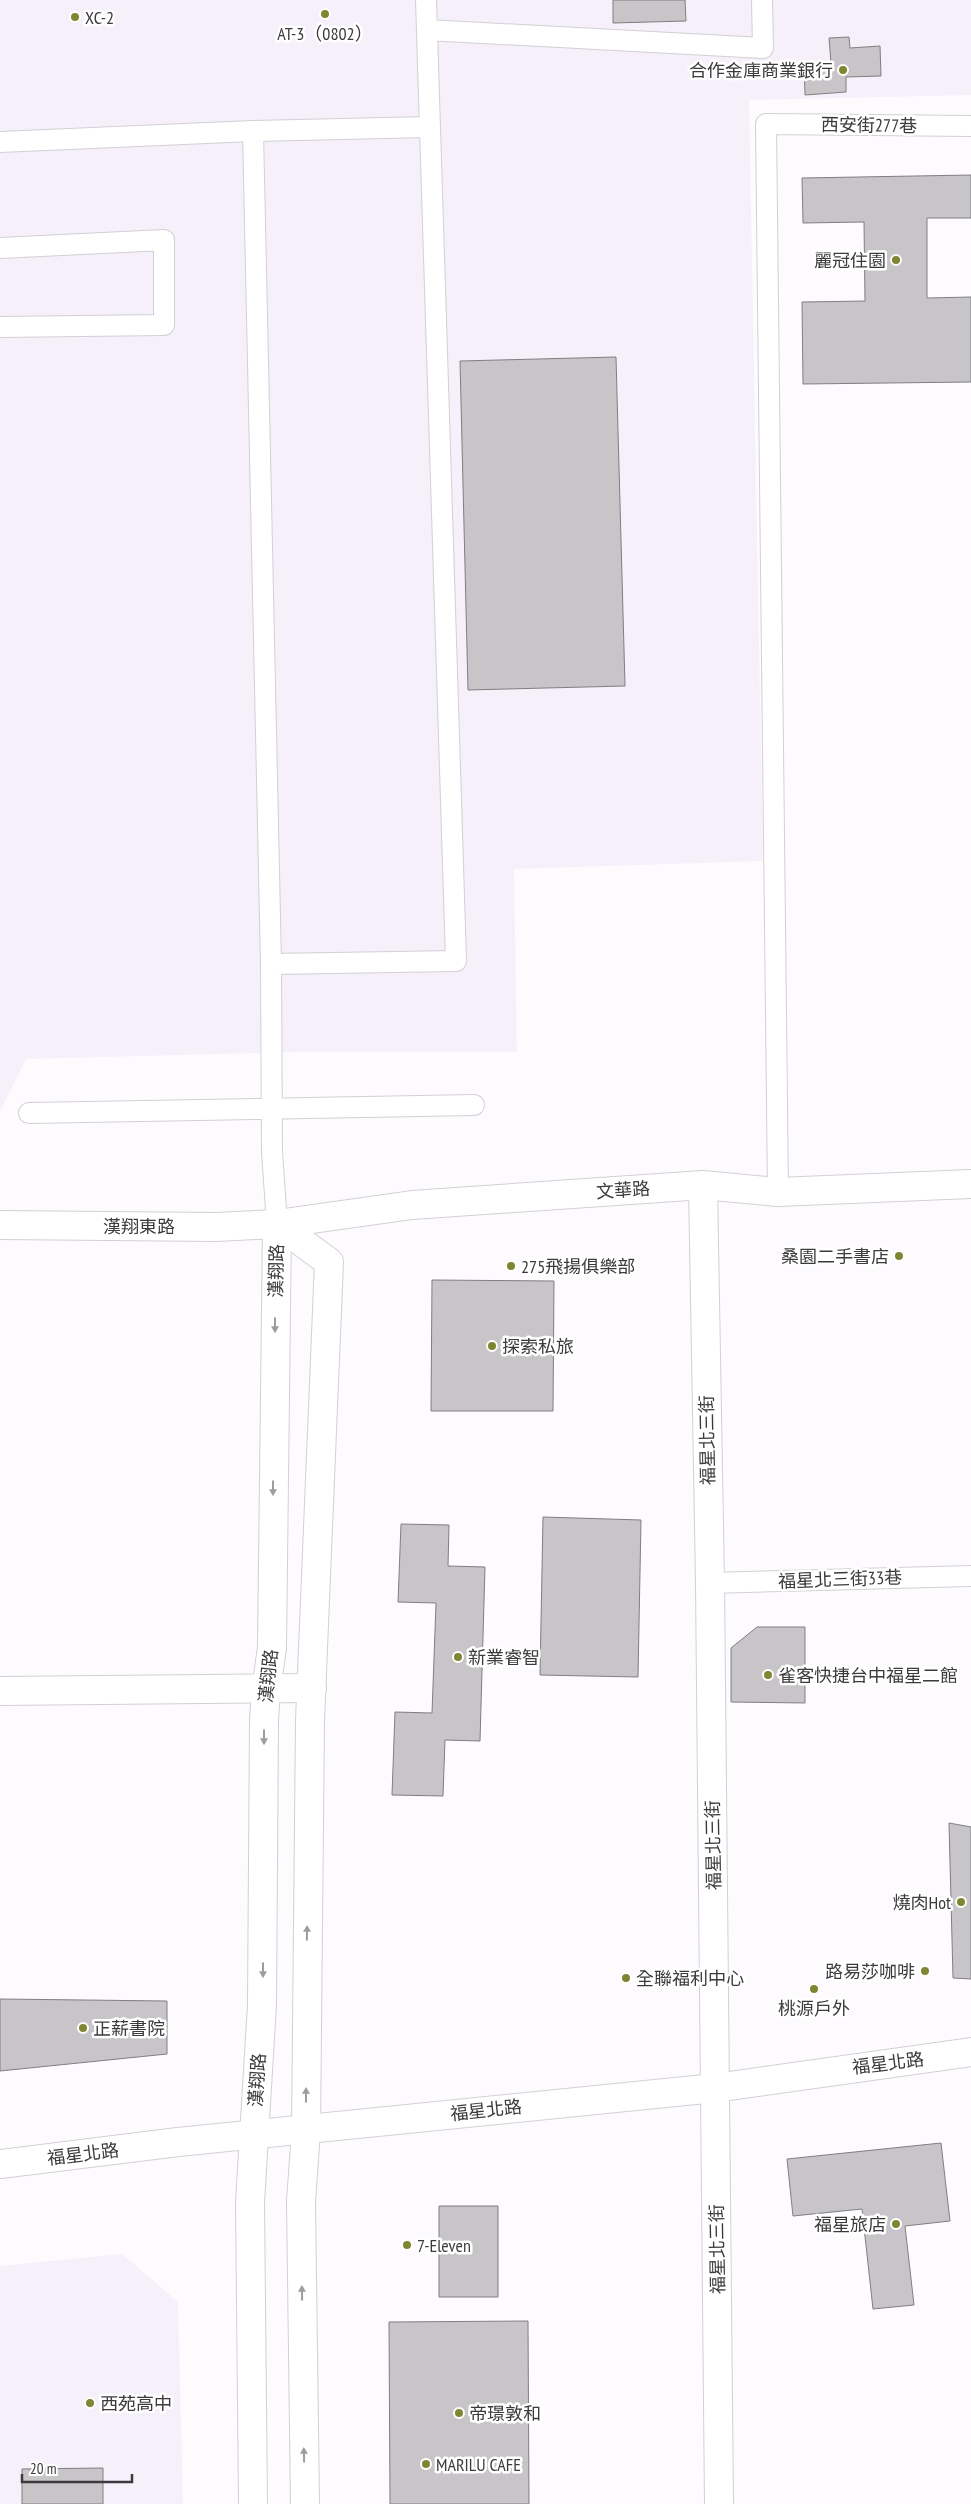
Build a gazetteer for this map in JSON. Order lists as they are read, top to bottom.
{
  "streets": {
    "street": [
      "文華路",
      "漢翔東路",
      "漢翔路",
      "福星北三街",
      "福星北路"
    ],
    "lane": ["西安街277巷", "福星北三街33巷"]
  },
  "crossings": [
    ["西安街277巷", "文華路"],
    ["文華路", "漢翔東路"],
    ["文華路", "漢翔路"],
    ["文華路", "福星北三街"],
    ["漢翔東路", "漢翔路"],
    ["漢翔路", "福星北路"],
    ["福星北三街", "福星北三街33巷"],
    ["福星北三街", "福星北路"]
  ],
  "places": [
    "AT-3（0802）",
    "XC-2",
    "合作金庫商業銀行",
    "麗冠住園",
    "桑園二手書店",
    "275飛揚俱樂部",
    "探索私旅",
    "新業睿智",
    "雀客快捷台中福星二館",
    "燒肉Hot",
    "路易莎咖啡",
    "全聯福利中心",
    "桃源戶外",
    "正薪書院",
    "福星旅店",
    "7-Eleven",
    "西苑高中",
    "帝璟敦和",
    "MARILU CAFE"
  ],
  "scale_bar": "20 m"
}
